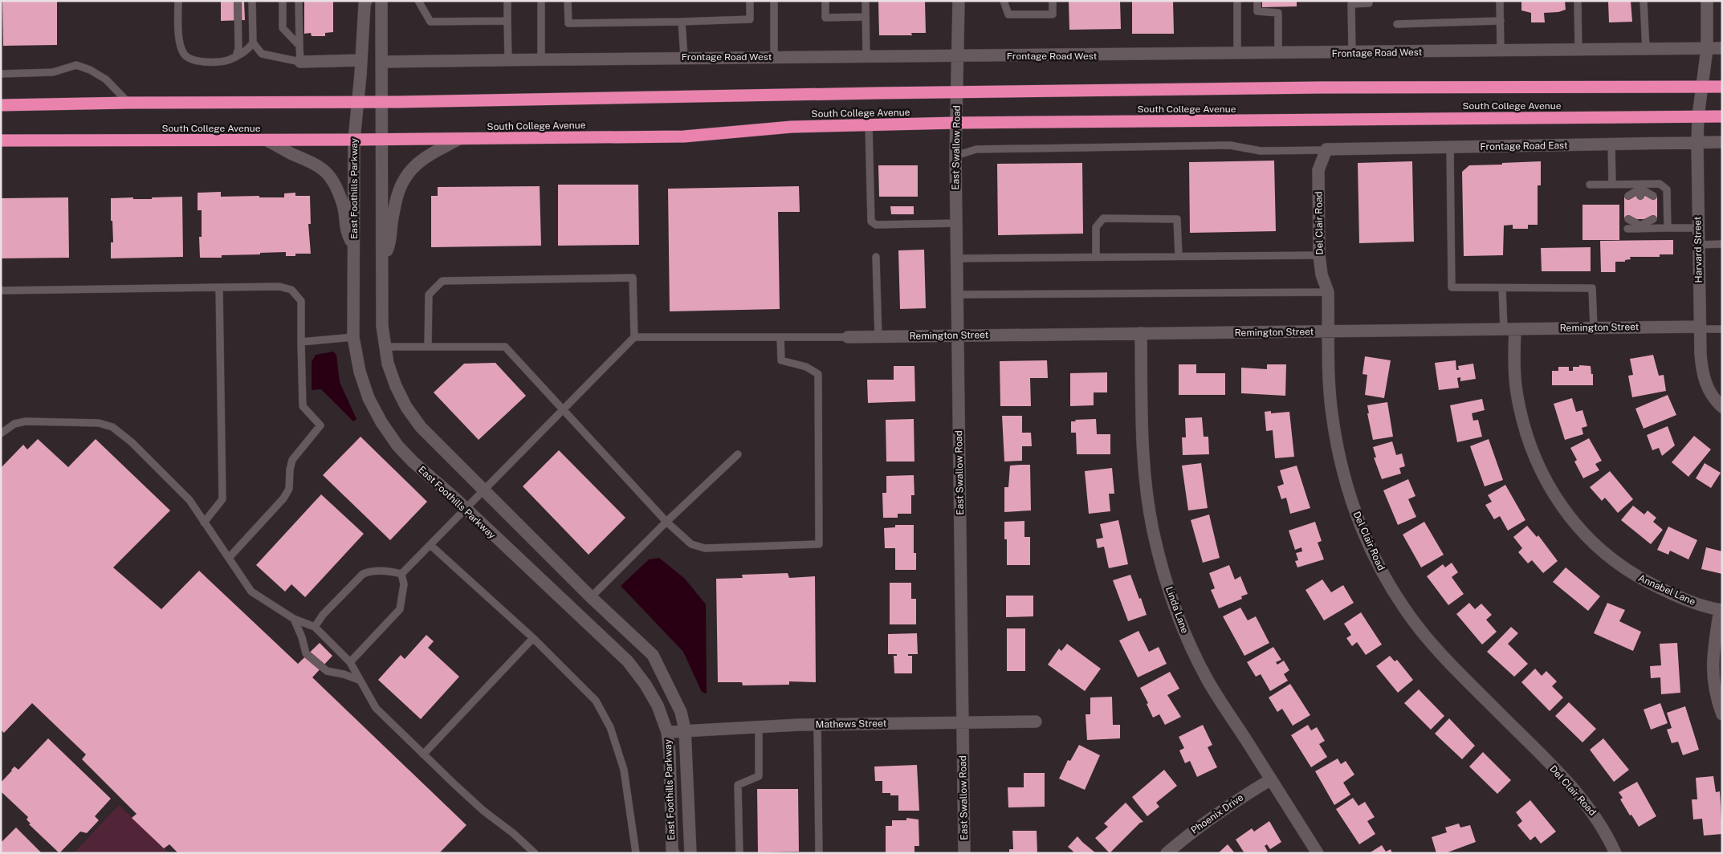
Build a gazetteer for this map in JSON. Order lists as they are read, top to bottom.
{
  "streets": {
    "highway": ["South College Avenue"],
    "street": [
      "Frontage Road West",
      "Frontage Road East",
      "East Swallow Road",
      "East Foothills Parkway",
      "Del Clair Road",
      "Harvard Street",
      "Remington Street",
      "Annabel Lane",
      "Linda Lane",
      "Mathews Street",
      "Phoenix Drive"
    ]
  },
  "crossings": [
    ["Frontage Road West", "East Swallow Road"],
    ["Frontage Road West", "East Foothills Parkway"],
    ["Frontage Road West", "Harvard Street"],
    ["South College Avenue", "East Swallow Road"],
    ["South College Avenue", "East Foothills Parkway"],
    ["South College Avenue", "Harvard Street"],
    ["Frontage Road East", "Del Clair Road"],
    ["Frontage Road East", "Harvard Street"],
    ["East Swallow Road", "Remington Street"],
    ["East Swallow Road", "Mathews Street"],
    ["East Foothills Parkway", "Mathews Street"],
    ["Del Clair Road", "Remington Street"],
    ["Harvard Street", "Remington Street"],
    ["Remington Street", "Annabel Lane"],
    ["Remington Street", "Linda Lane"],
    ["Linda Lane", "Phoenix Drive"]
  ]
}
